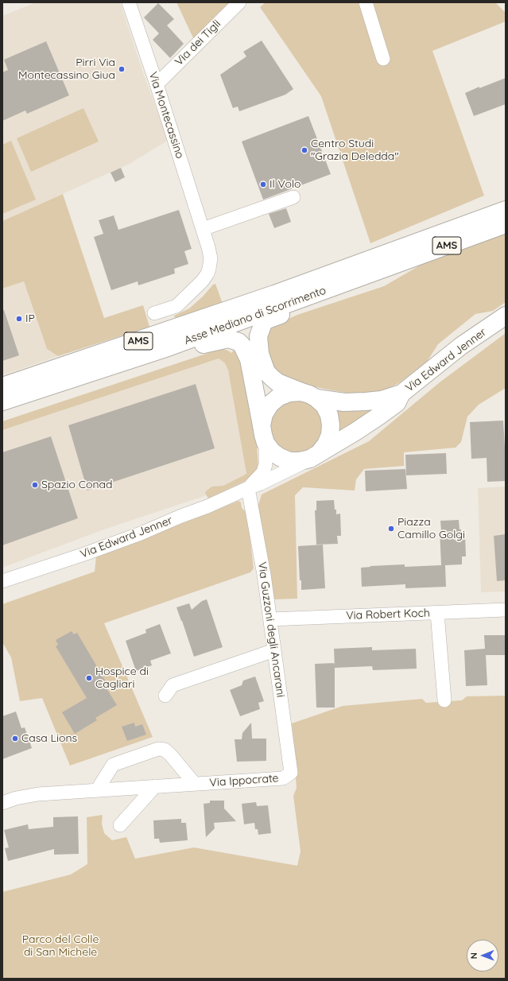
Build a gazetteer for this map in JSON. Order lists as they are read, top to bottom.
{
  "streets": {
    "main road": ["AMS", "Asse Mediano di Scorrimento", "Via Edward Jenner"],
    "street": [
      "Via dei Tigli",
      "Via Montecassino",
      "Via Robert Koch",
      "Via Guzzoni degli Ancarani",
      "Via Ippocrate"
    ]
  },
  "crossings": [
    ["Via dei Tigli", "Via Montecassino"],
    ["Via Edward Jenner", "Via Guzzoni degli Ancarani"],
    ["Via Robert Koch", "Via Guzzoni degli Ancarani"],
    ["Via Guzzoni degli Ancarani", "Via Ippocrate"]
  ],
  "parks": ["Parco del Colle di San Michele"],
  "places": [
    "Pirri Via Montecassino Giua",
    "Centro Studi \"Grazia Deledda\"",
    "Il Volo",
    "IP",
    "Spazio Conad",
    "Piazza Camillo Golgi",
    "Hospice di Cagliari",
    "Casa Lions"
  ],
  "north": "left"
}
